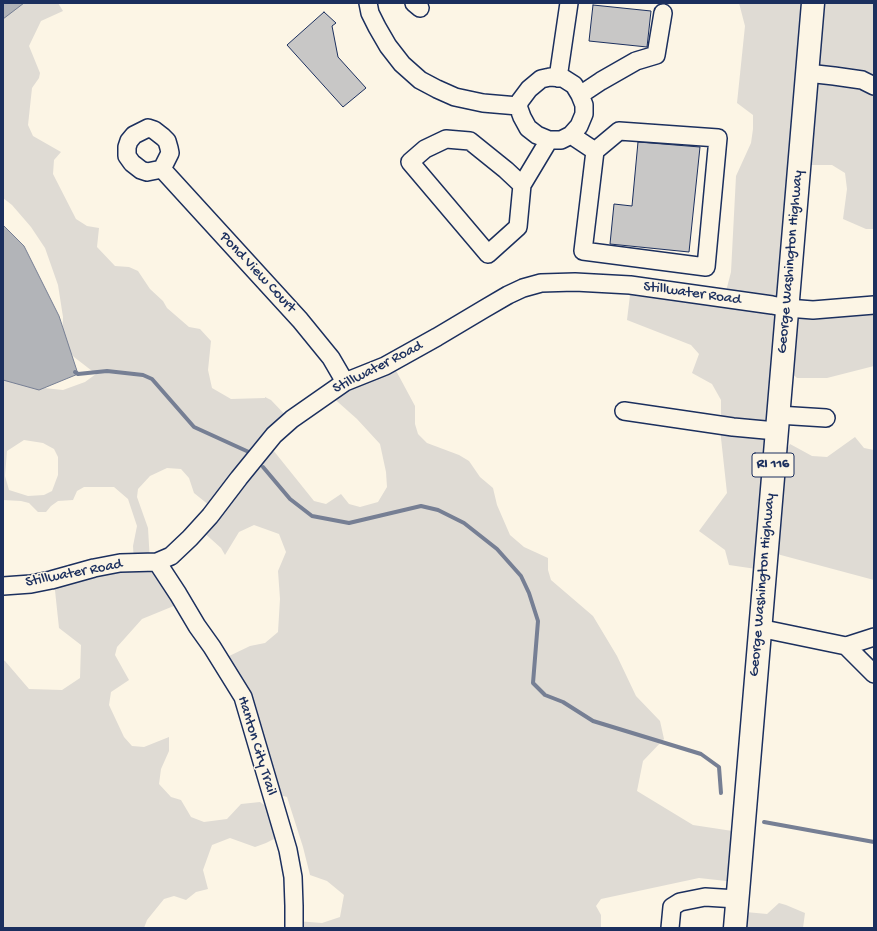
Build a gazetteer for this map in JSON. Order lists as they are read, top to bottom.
{
  "streets": {
    "main road": ["George Washington Highway", "RI 116"],
    "street": ["Pond View Court", "Stillwater Road", "Hanton City Trail"]
  },
  "crossings": [
    ["George Washington Highway", "Stillwater Road"],
    ["Pond View Court", "Stillwater Road"],
    ["Stillwater Road", "Hanton City Trail"]
  ]
}
